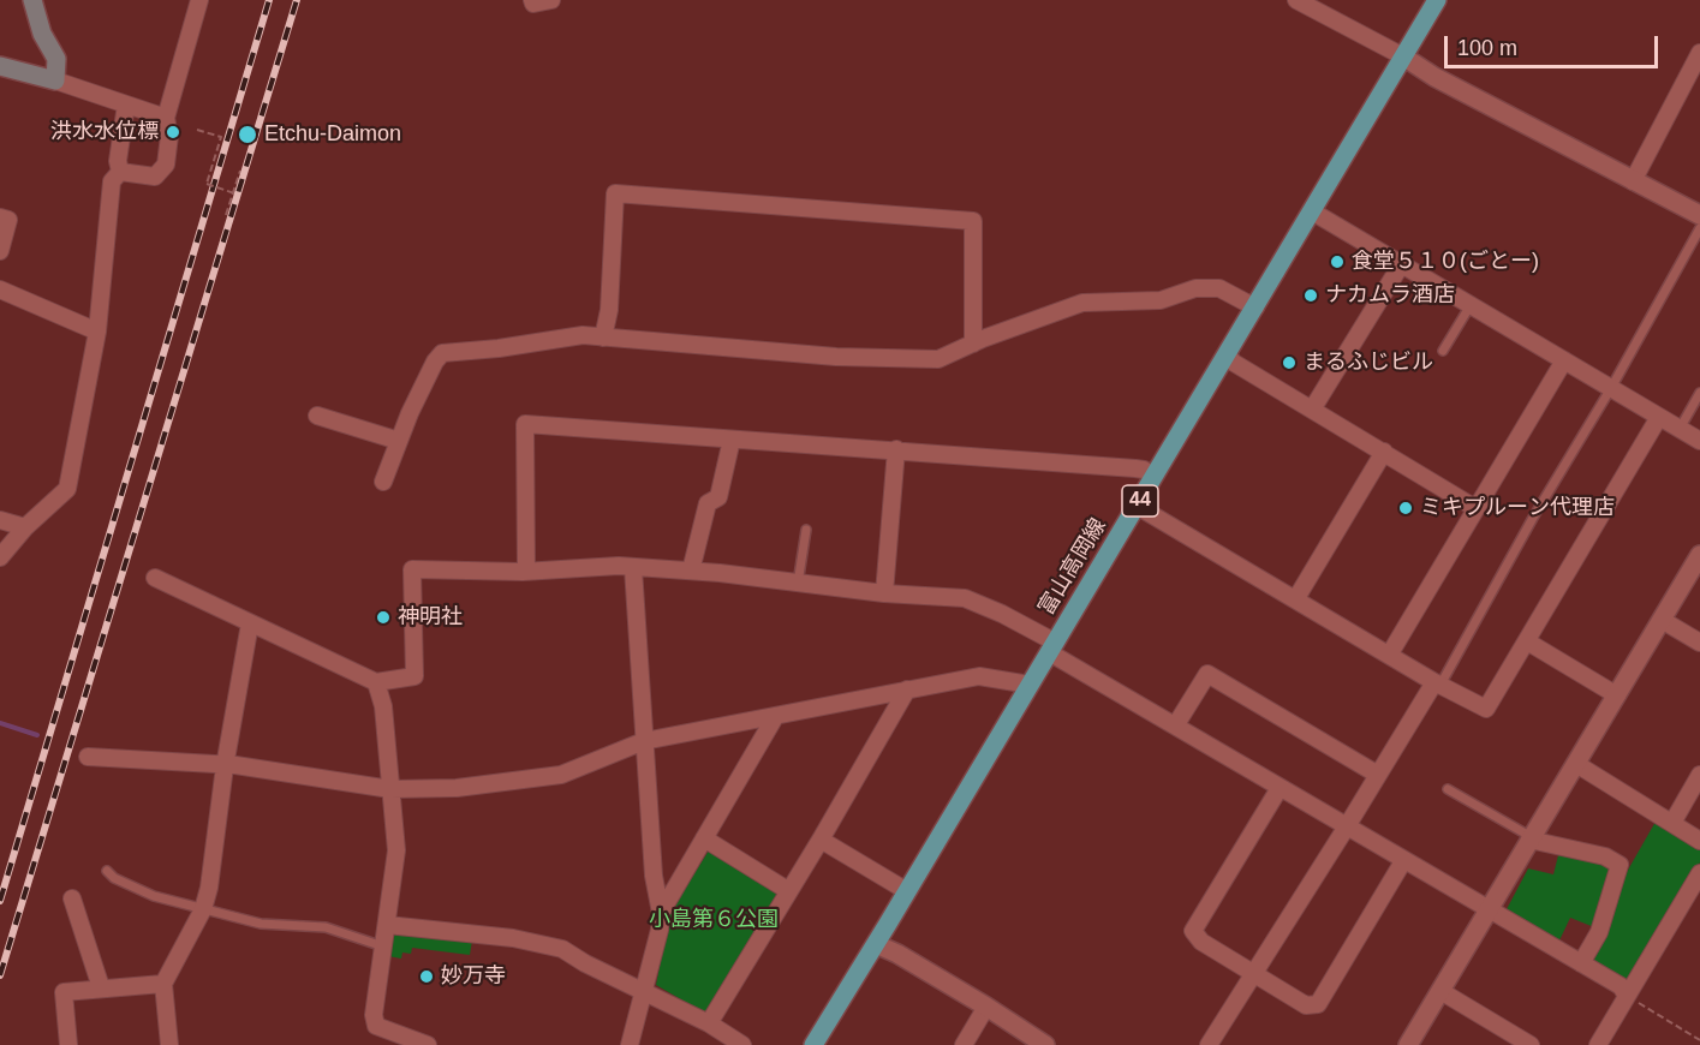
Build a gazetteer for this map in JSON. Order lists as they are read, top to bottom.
{
  "streets": {
    "main road": ["44", "富山高岡線"]
  },
  "parks": ["小島第６公園"],
  "places": [
    "洪水水位標",
    "Etchu-Daimon",
    "食堂５１０(ごとー)",
    "ナカムラ酒店",
    "まるふじビル",
    "ミキプルーン代理店",
    "神明社",
    "妙万寺"
  ],
  "scale_bar": "100 m"
}
